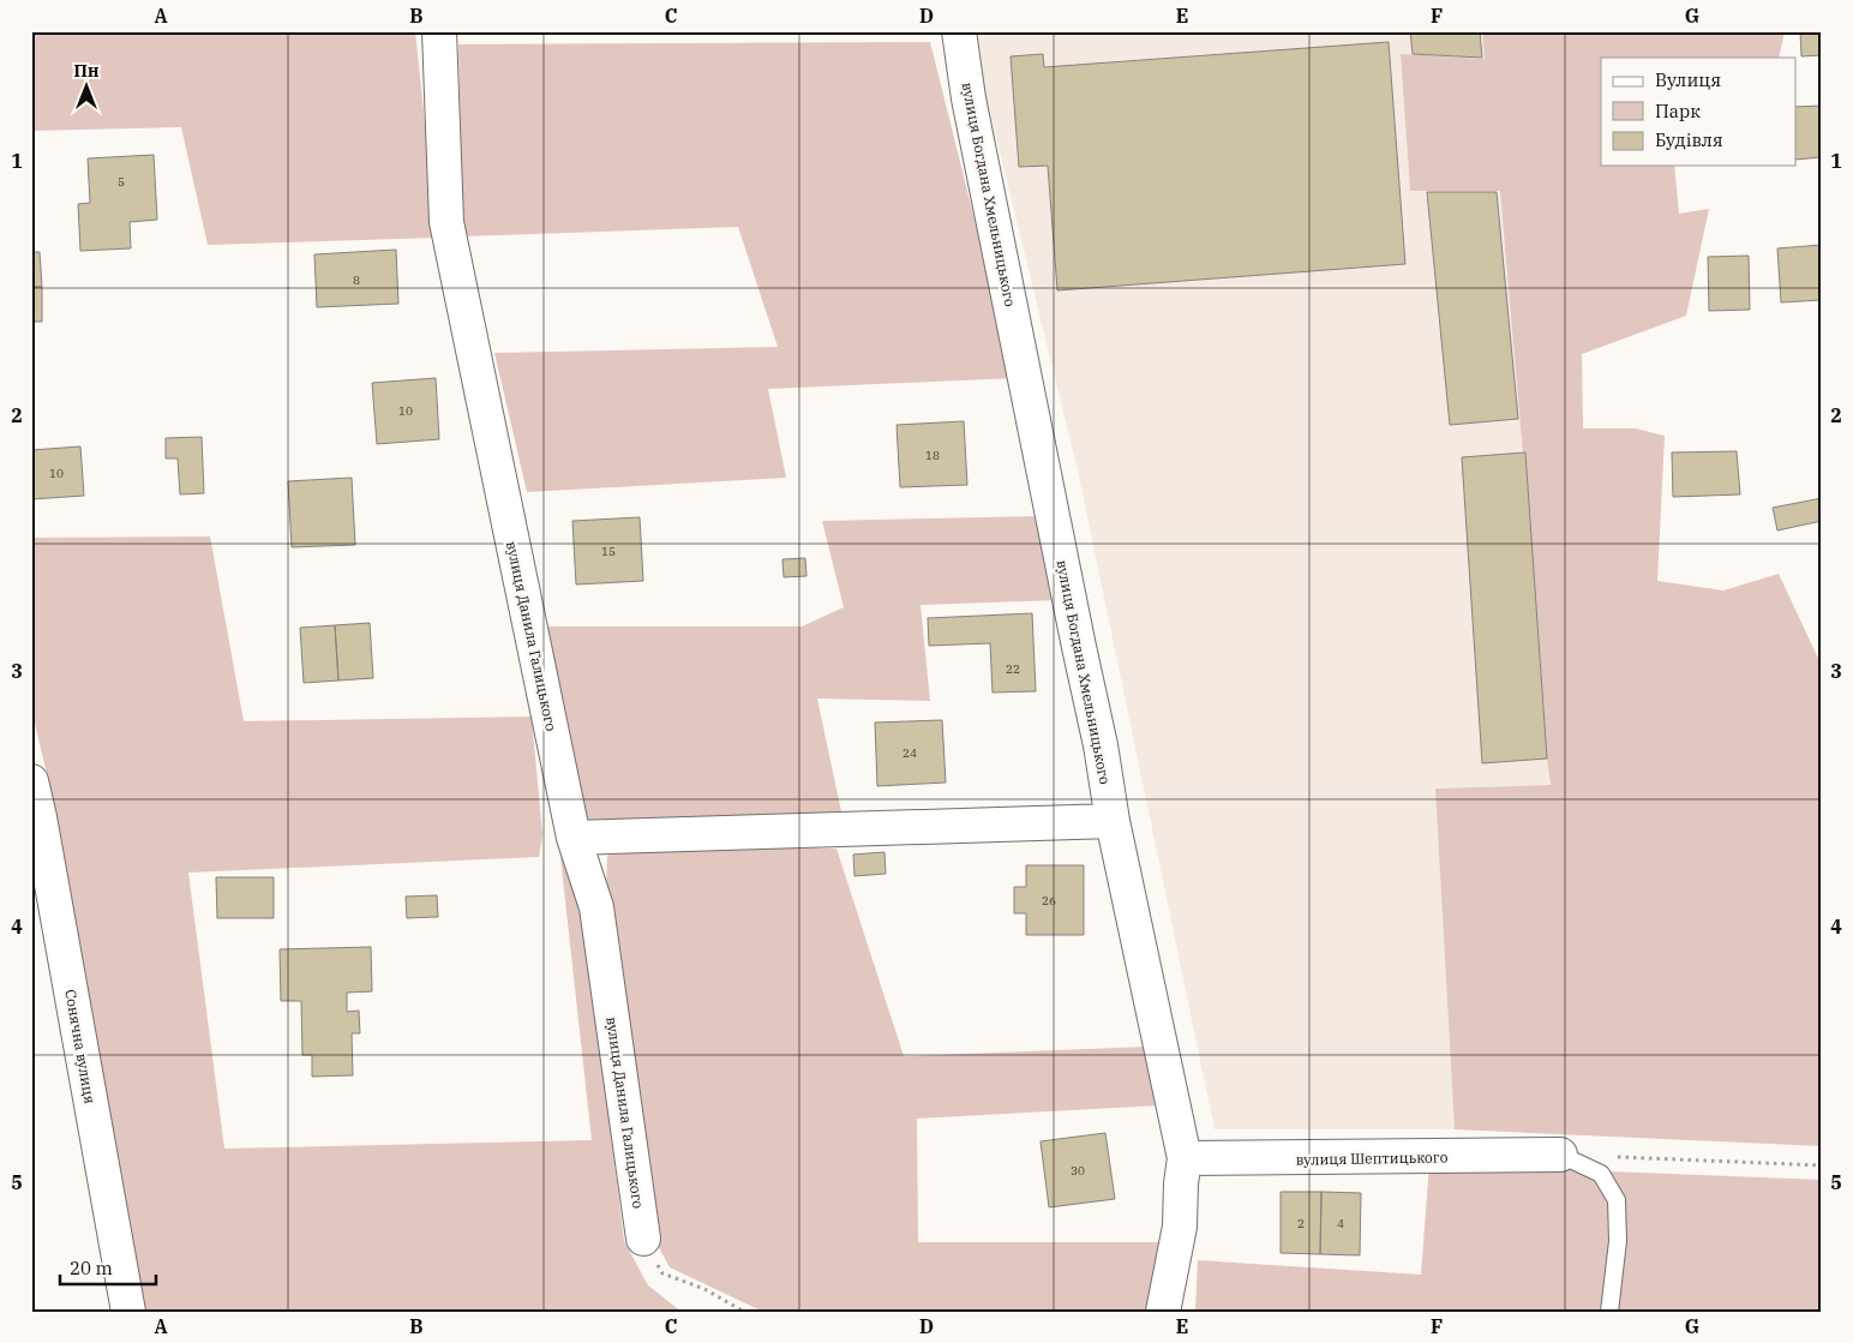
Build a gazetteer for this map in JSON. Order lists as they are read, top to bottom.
{
  "streets": {
    "street": [
      "вулиця Богдана Хмельницького",
      "вулиця Данила Галицького",
      "Сонячна вулиця",
      "вулиця Шептицького"
    ]
  },
  "crossings": [
    ["вулиця Богдана Хмельницького", "вулиця Шептицького"]
  ],
  "house_numbers": [
    "5",
    "8",
    "10",
    "18",
    "10",
    "15",
    "22",
    "24",
    "26",
    "30",
    "2",
    "4"
  ],
  "legend": ["Вулиця", "Парк", "Будівля"],
  "scale_bar": "20 m",
  "north": "top",
  "grid": {
    "columns": [
      "A",
      "B",
      "C",
      "D",
      "E",
      "F",
      "G"
    ],
    "rows": [
      "1",
      "2",
      "3",
      "4",
      "5"
    ]
  }
}
